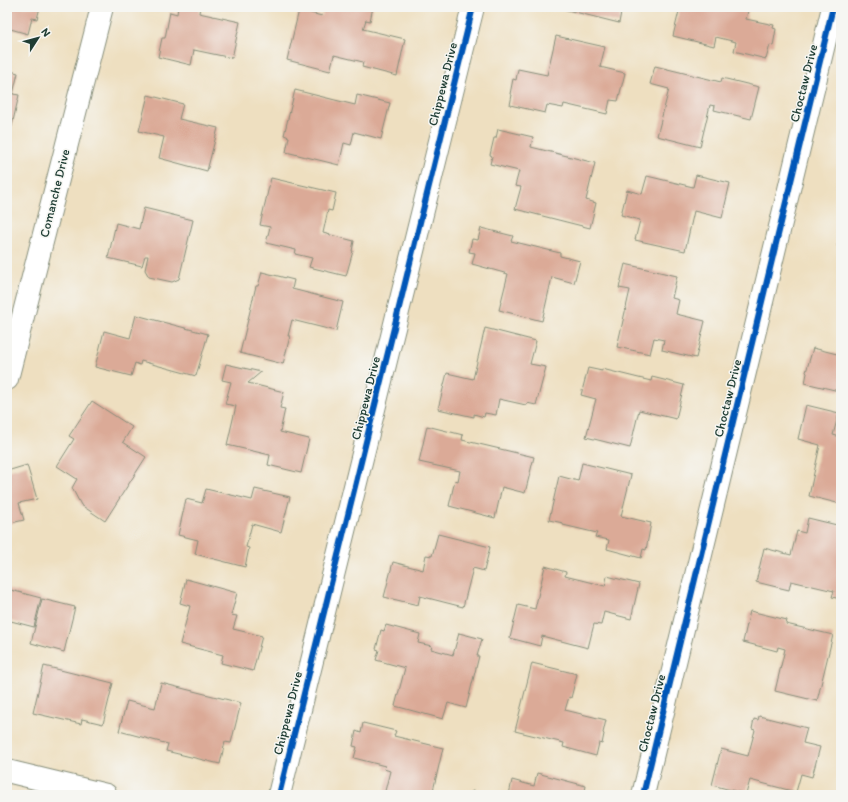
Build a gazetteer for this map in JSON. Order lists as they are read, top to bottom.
{
  "streets": {
    "street": ["Choctaw Drive", "Chippewa Drive", "Comanche Drive"]
  },
  "north": "top right"
}
